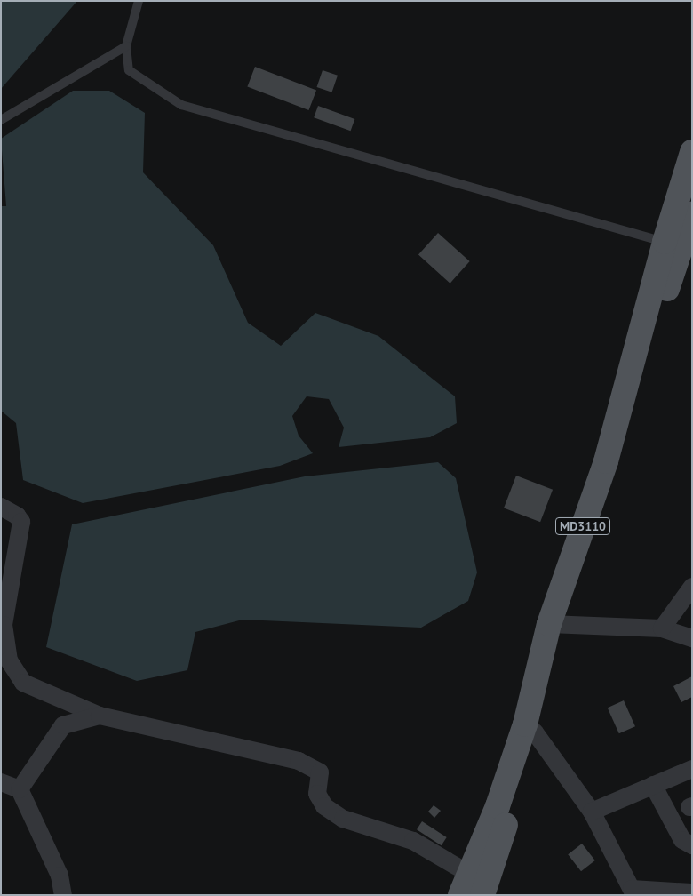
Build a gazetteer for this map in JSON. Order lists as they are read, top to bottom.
{
  "streets": {
    "main road": ["MD3110"]
  }
}
